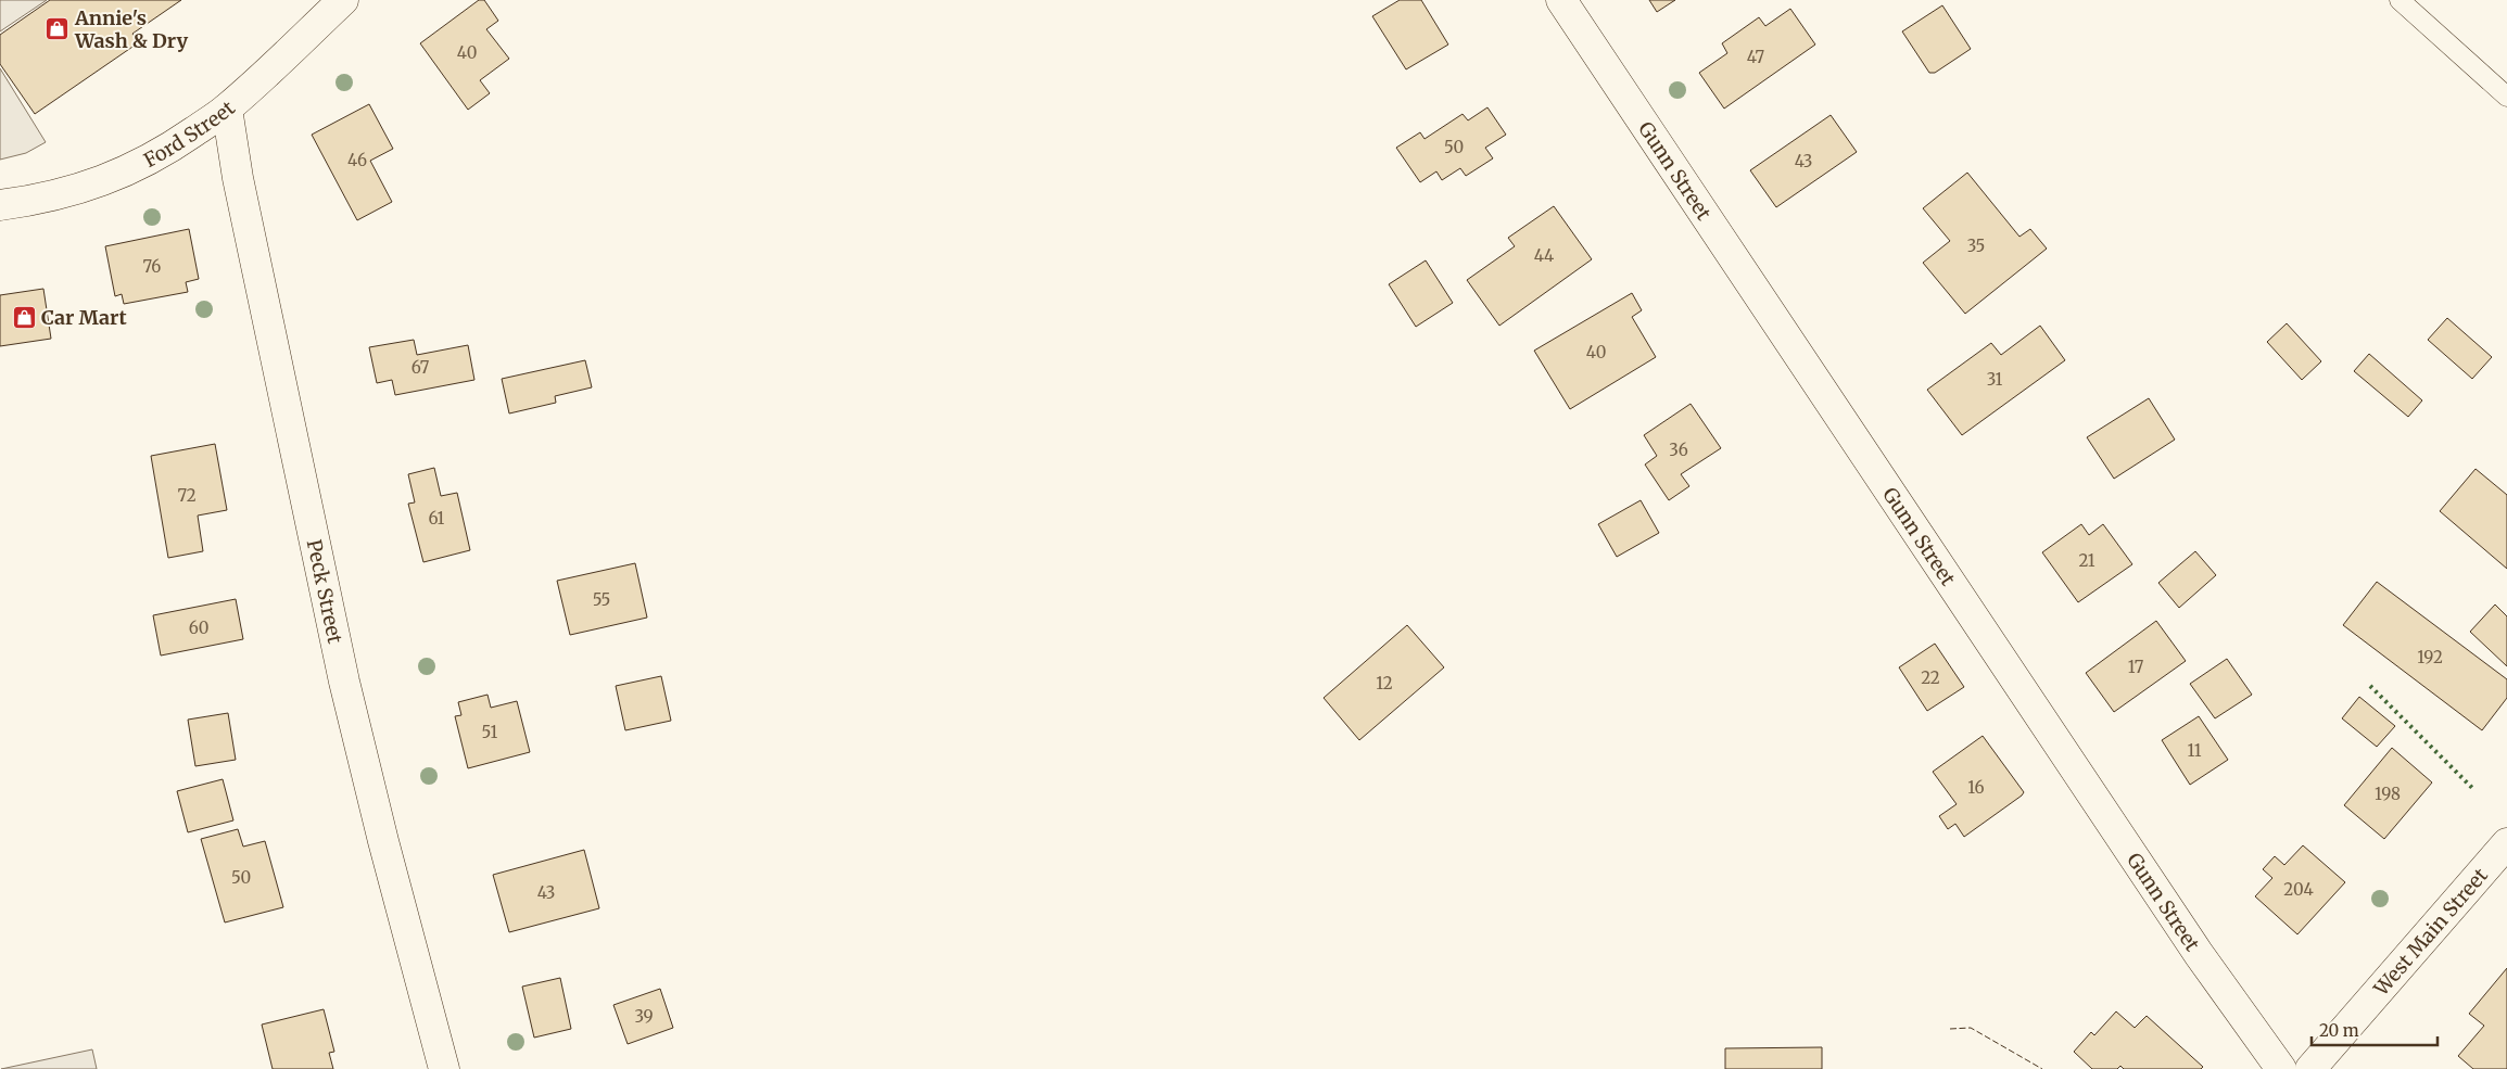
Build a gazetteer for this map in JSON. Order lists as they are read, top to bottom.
{
  "streets": {
    "street": [
      "Ford Street",
      "Gunn Street",
      "Peck Street",
      "West Main Street"
    ]
  },
  "crossings": [
    ["Ford Street", "Peck Street"]
  ],
  "places": {
    "shop": ["Annie's Wash & Dry", "Car Mart"]
  },
  "house_numbers": [
    "40",
    "47",
    "50",
    "46",
    "43",
    "35",
    "44",
    "76",
    "40",
    "67",
    "31",
    "36",
    "72",
    "61",
    "21",
    "55",
    "60",
    "192",
    "17",
    "22",
    "12",
    "51",
    "11",
    "16",
    "198",
    "50",
    "204",
    "43",
    "39"
  ],
  "scale_bar": "20 m"
}
